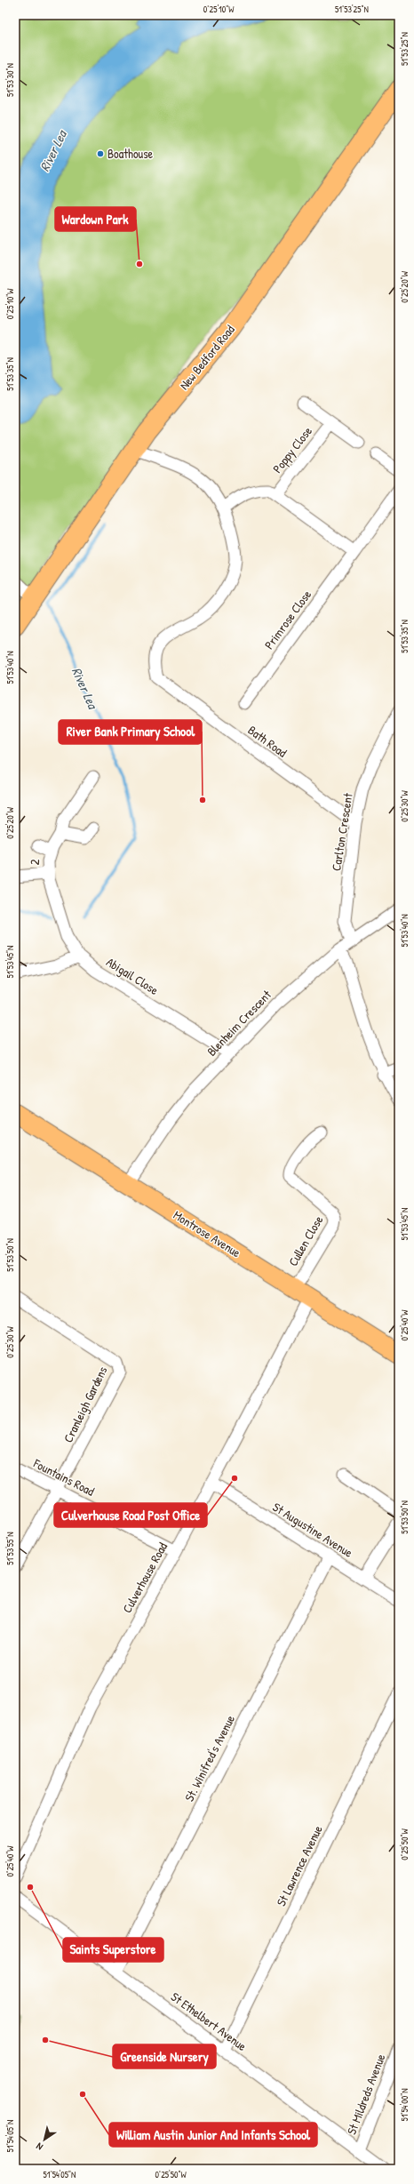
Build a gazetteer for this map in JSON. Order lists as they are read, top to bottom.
{
  "streets": {
    "highway": ["New Bedford Road"],
    "main road": ["Montrose Avenue"],
    "street": [
      "Poppy Close",
      "Primrose Close",
      "Bath Road",
      "Carlton Crescent",
      "2",
      "Abigail Close",
      "Blenheim Crescent",
      "Cullen Close",
      "Cranleigh Gardens",
      "Fountains Road",
      "St Augustine Avenue",
      "Culverhouse Road",
      "St. Winifred's Avenue",
      "St Lawrence Avenue",
      "St Ethelbert Avenue",
      "St Mildreds Avenue"
    ]
  },
  "crossings": [
    ["Bath Road", "Carlton Crescent"],
    ["Carlton Crescent", "Blenheim Crescent"],
    ["2", "Abigail Close"],
    ["Abigail Close", "Blenheim Crescent"],
    ["Blenheim Crescent", "Montrose Avenue"],
    ["Montrose Avenue", "Cullen Close"],
    ["Montrose Avenue", "Culverhouse Road"],
    ["Cullen Close", "Culverhouse Road"],
    ["Cranleigh Gardens", "Fountains Road"],
    ["Fountains Road", "Culverhouse Road"],
    ["St Augustine Avenue", "Culverhouse Road"],
    ["St Augustine Avenue", "St. Winifred's Avenue"],
    ["St. Winifred's Avenue", "St Ethelbert Avenue"],
    ["St Lawrence Avenue", "St Ethelbert Avenue"],
    ["St Ethelbert Avenue", "St Mildreds Avenue"]
  ],
  "water": ["River Lea"],
  "places": [
    "Boathouse",
    "Wardown Park",
    "River Bank Primary School",
    "Culverhouse Road Post Office",
    "Saints Superstore",
    "Greenside Nursery",
    "William Austin Junior And Infants School"
  ],
  "north": "bottom left",
  "coordinates": [
    "0°25'10\"W",
    "51°53'25\"N",
    "51°53'30\"N",
    "0°25'20\"W",
    "51°53'35\"N",
    "51°53'40\"N",
    "0°25'30\"W",
    "51°53'45\"N",
    "51°53'50\"N",
    "0°25'40\"W",
    "51°53'55\"N",
    "0°25'50\"W",
    "51°54'00\"N",
    "51°54'05\"N"
  ]
}
